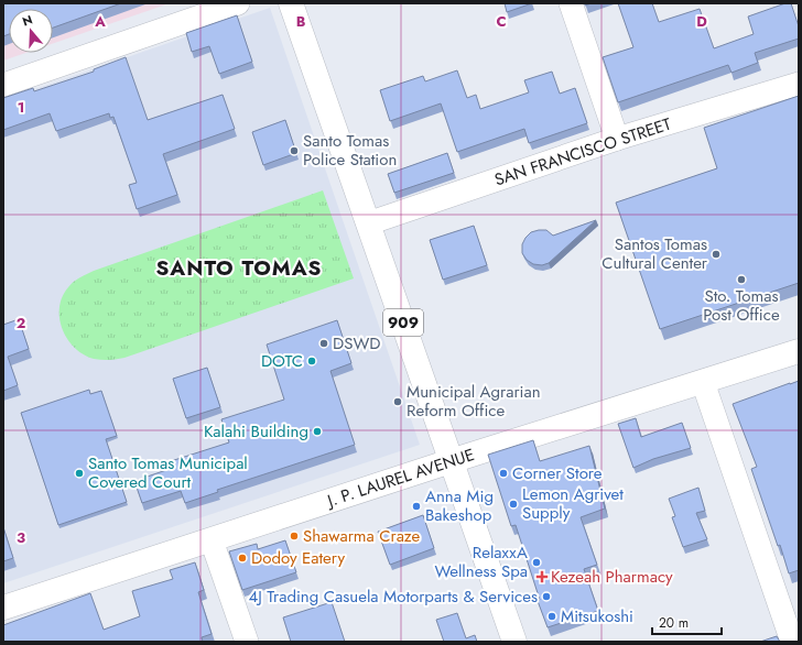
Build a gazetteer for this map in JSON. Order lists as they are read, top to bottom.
{
  "streets": {
    "street": ["SAN FRANCISCO STREET", "909", "J. P. LAUREL AVENUE"]
  },
  "crossings": [
    ["SAN FRANCISCO STREET", "909"],
    ["909", "J. P. LAUREL AVENUE"]
  ],
  "districts": ["SANTO TOMAS"],
  "places": {
    "other": [
      "Santo Tomas Police Station",
      "Santos Tomas Cultural Center",
      "Sto. Tomas Post Office",
      "DSWD",
      "DOTC",
      "Municipal Agrarian Reform Office",
      "Kalahi Building",
      "Santo Tomas Municipal Covered Court",
      "Corner Store",
      "Lemon Agrivet Supply",
      "Anna Mig Bakeshop",
      "Shawarma Craze",
      "Dodoy Eatery",
      "RelaxxA Wellness Spa",
      "4J Trading Casuela Motorparts & Services",
      "Mitsukoshi"
    ],
    "health": ["Kezeah Pharmacy"]
  },
  "scale_bar": "20 m",
  "north": "top",
  "grid": {
    "columns": [
      "A",
      "B",
      "C",
      "D"
    ],
    "rows": ["1", "2", "3"]
  }
}
